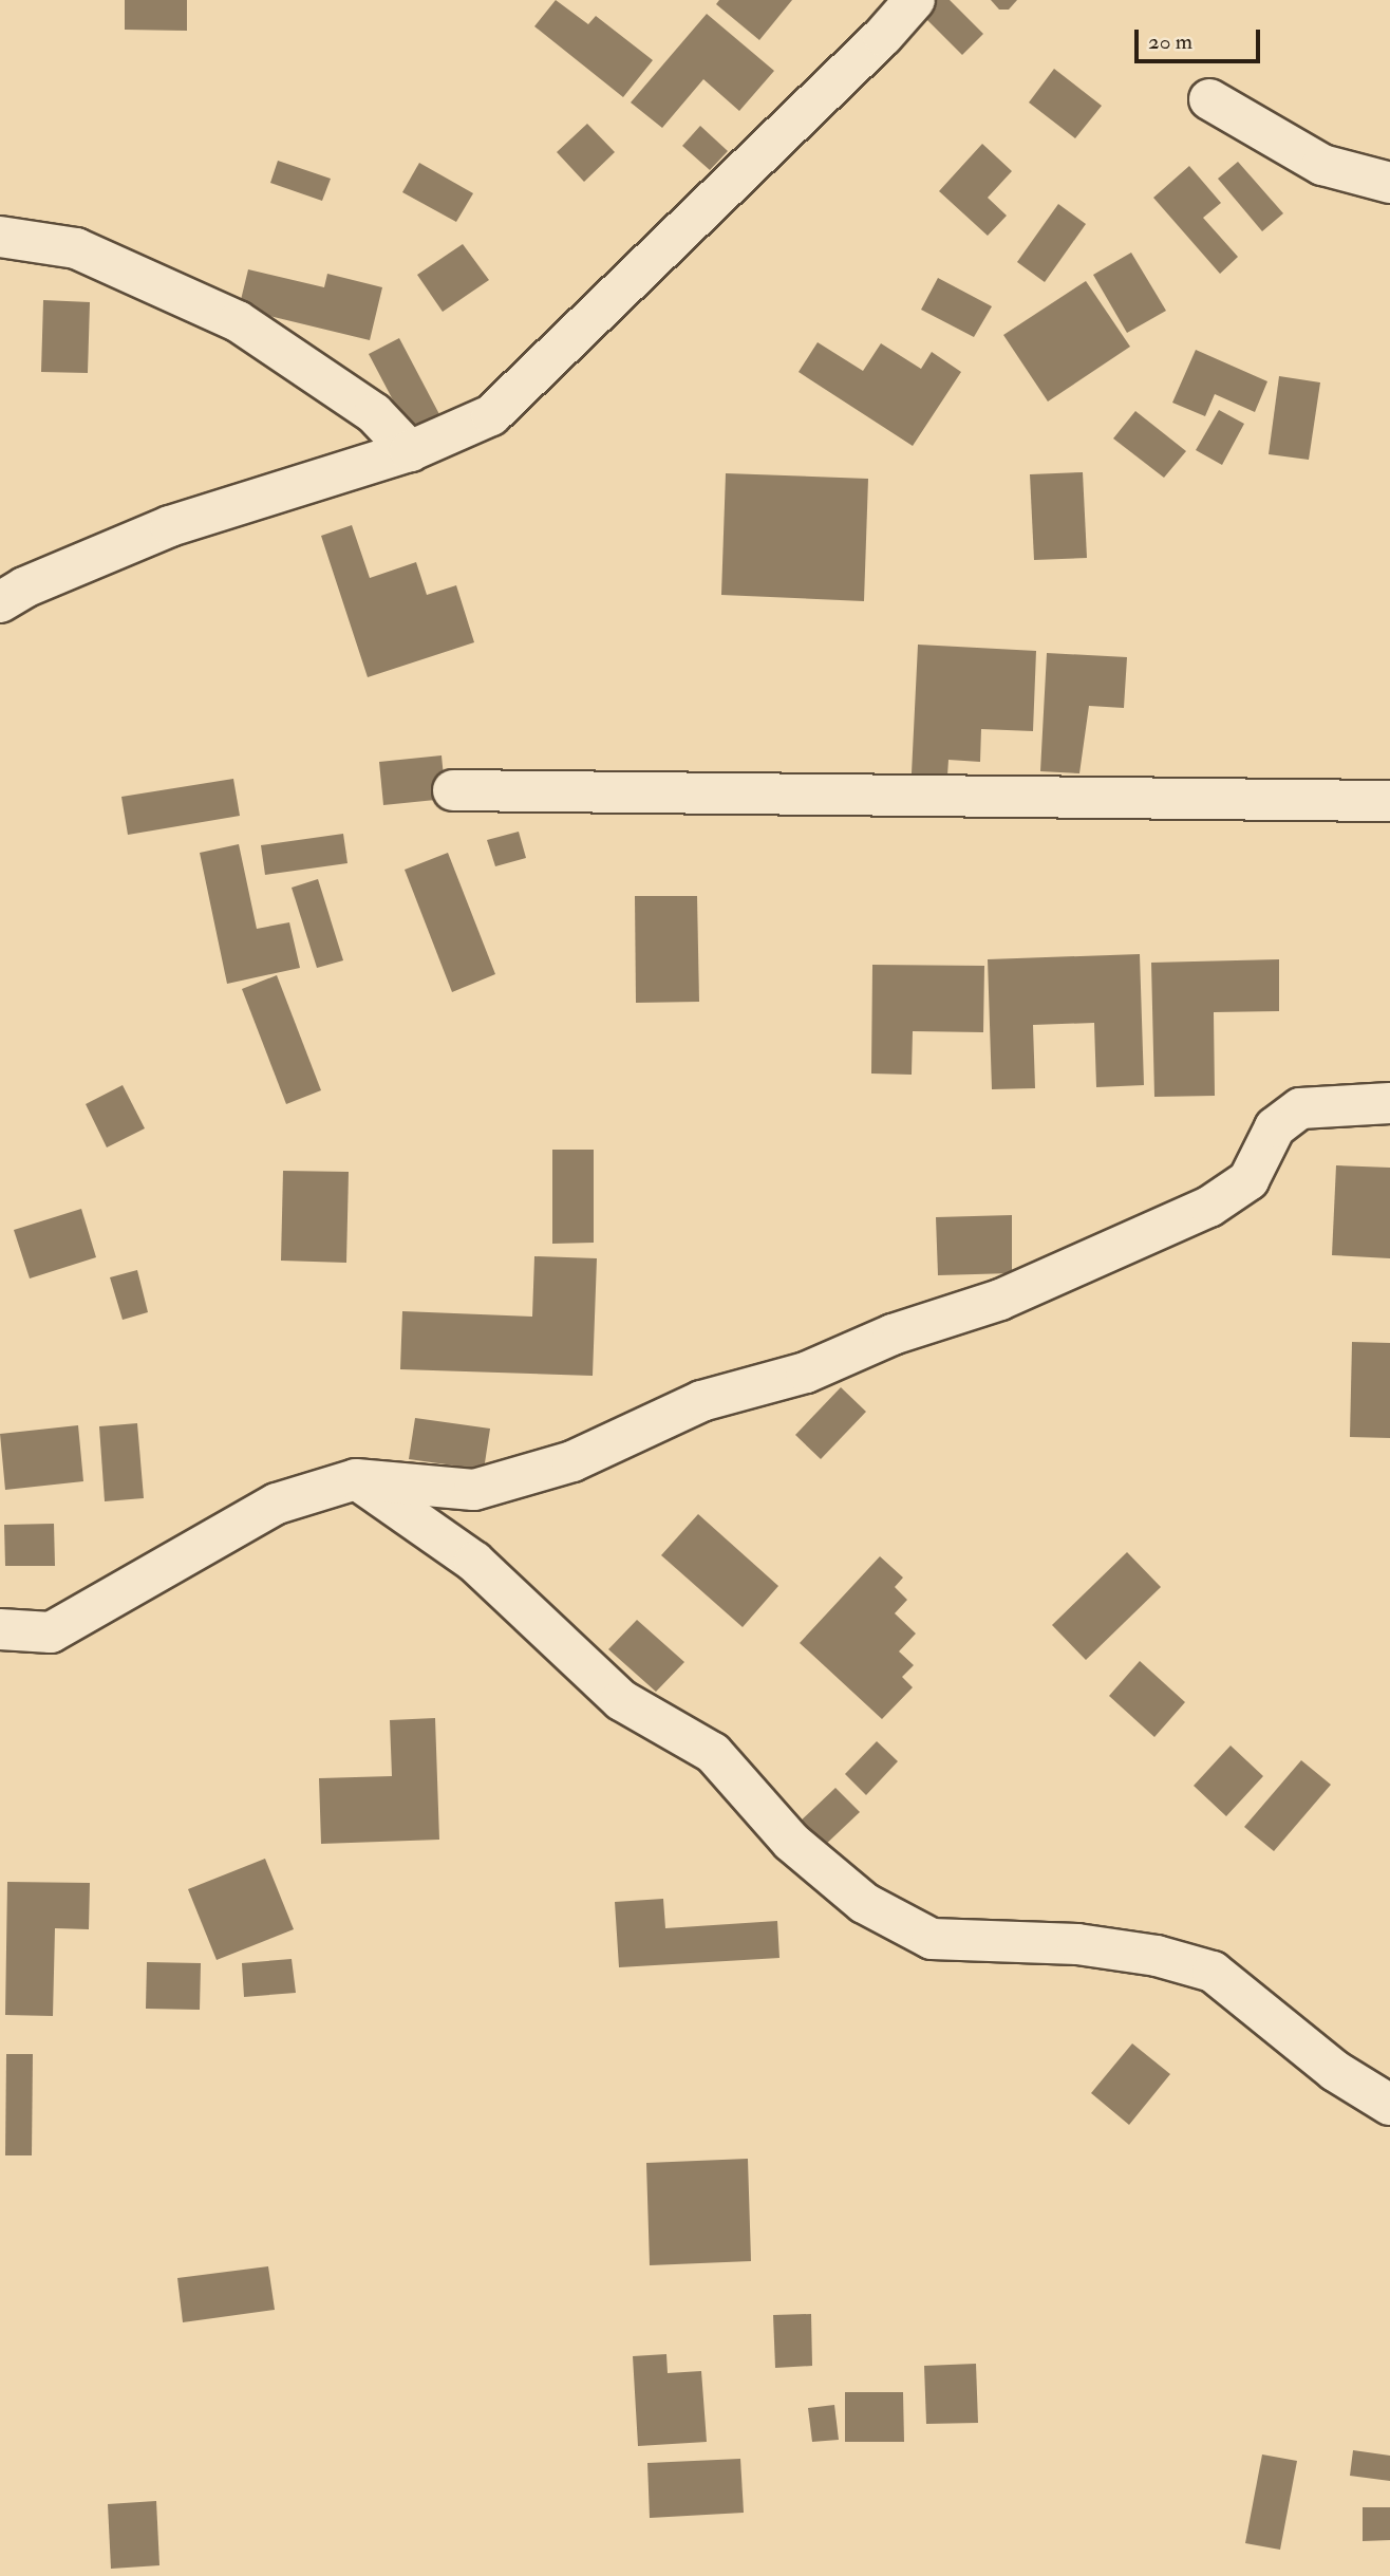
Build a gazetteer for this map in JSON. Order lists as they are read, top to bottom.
{
  "scale_bar": "20 m"
}
